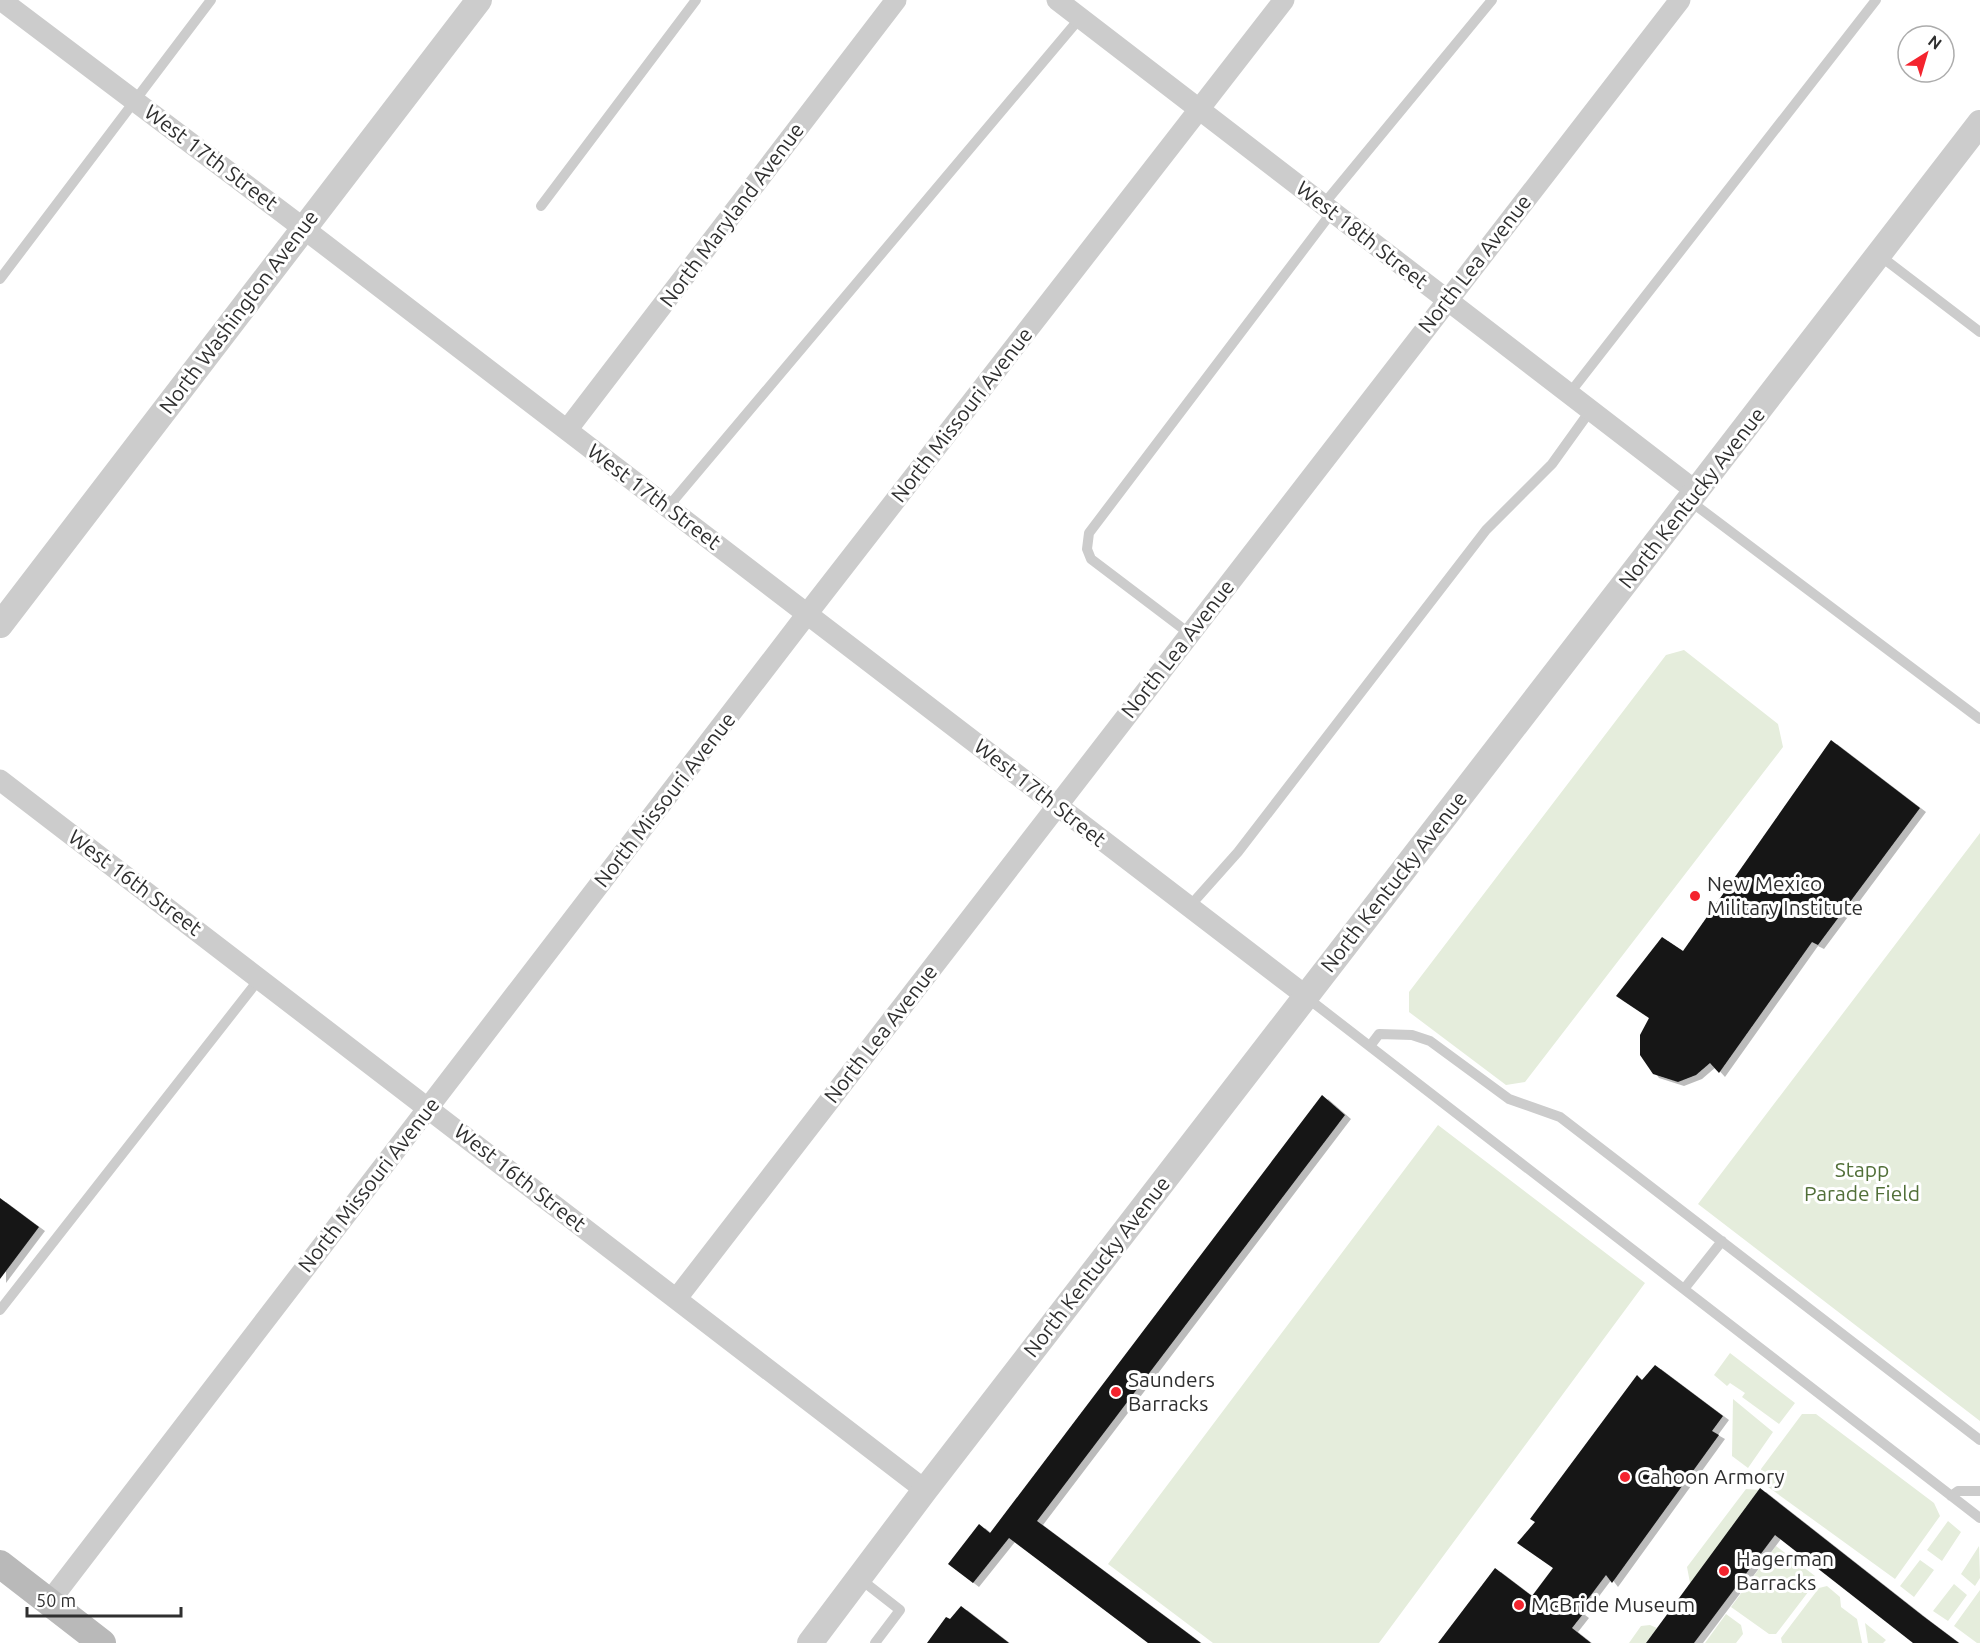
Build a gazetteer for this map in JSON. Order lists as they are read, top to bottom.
{
  "streets": {
    "street": [
      "West 17th Street",
      "North Maryland Avenue",
      "West 18th Street",
      "North Lea Avenue",
      "North Washington Avenue",
      "North Missouri Avenue",
      "North Kentucky Avenue",
      "West 16th Street"
    ]
  },
  "crossings": [
    ["West 17th Street", "North Maryland Avenue"],
    ["West 17th Street", "North Lea Avenue"],
    ["West 17th Street", "North Washington Avenue"],
    ["West 17th Street", "North Missouri Avenue"],
    ["West 17th Street", "North Kentucky Avenue"],
    ["West 18th Street", "North Lea Avenue"],
    ["West 18th Street", "North Missouri Avenue"],
    ["West 18th Street", "North Kentucky Avenue"],
    ["North Lea Avenue", "West 16th Street"],
    ["North Missouri Avenue", "West 16th Street"],
    ["North Kentucky Avenue", "West 16th Street"]
  ],
  "parks": ["Stapp Parade Field"],
  "places": [
    "New Mexico Military Institute",
    "Saunders Barracks",
    "Cahoon Armory",
    "Hagerman Barracks",
    "McBride Museum"
  ],
  "scale_bar": "50 m",
  "north": "top right"
}
